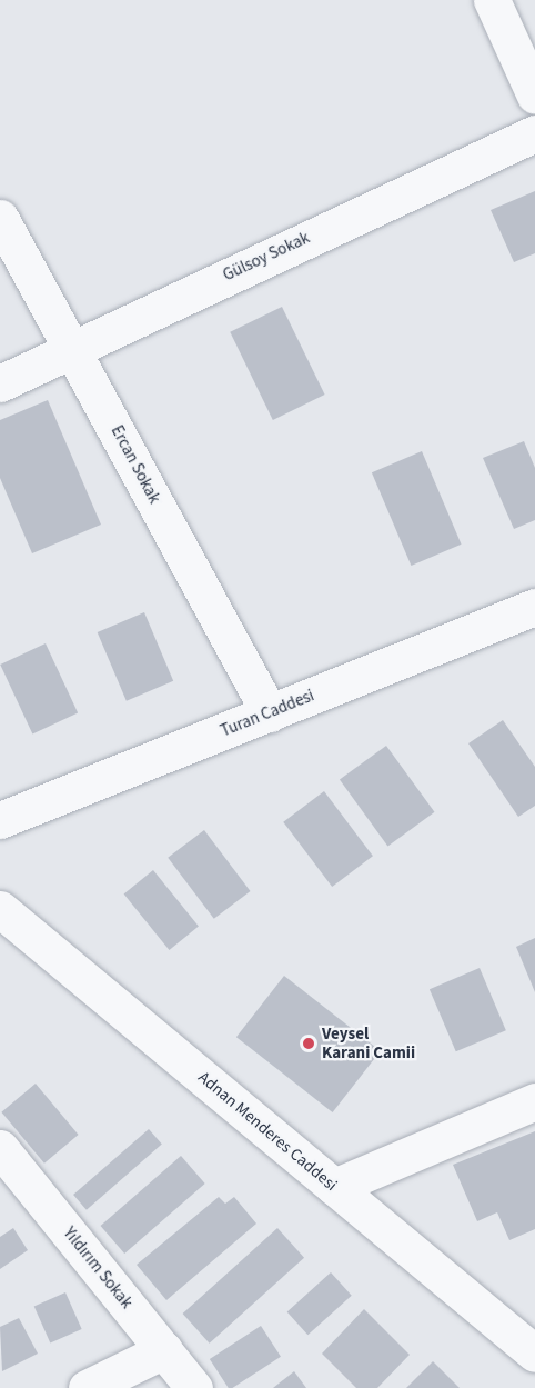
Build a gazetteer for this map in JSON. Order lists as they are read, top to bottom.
{
  "streets": {
    "street": [
      "Gülsoy Sokak",
      "Ercan Sokak",
      "Turan Caddesi",
      "Adnan Menderes Caddesi",
      "Yıldırım Sokak"
    ]
  },
  "crossings": [
    ["Gülsoy Sokak", "Ercan Sokak"],
    ["Ercan Sokak", "Turan Caddesi"]
  ],
  "places": ["Veysel Karani Camii"]
}
